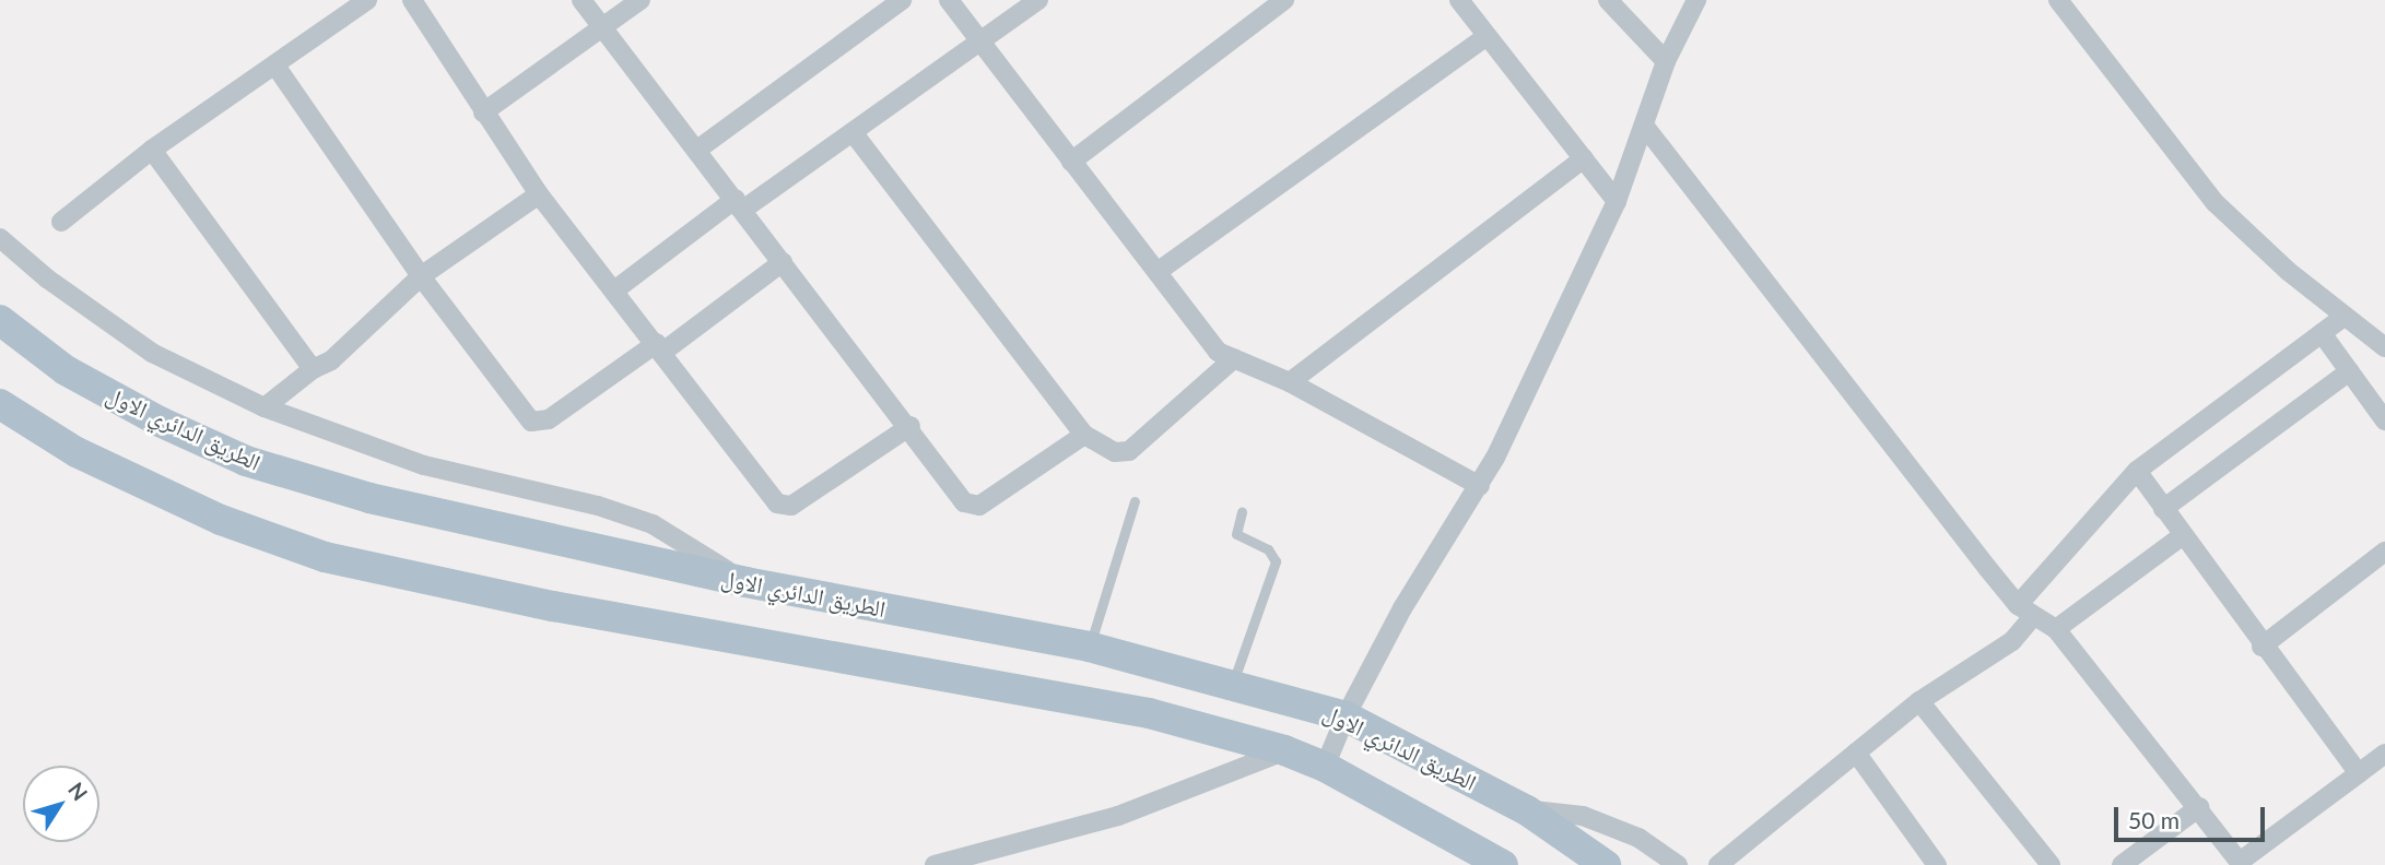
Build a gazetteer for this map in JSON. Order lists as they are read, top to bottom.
{
  "streets": {
    "main road": ["الطريق الدائري الاول"]
  },
  "scale_bar": "50 m",
  "north": "top right"
}
